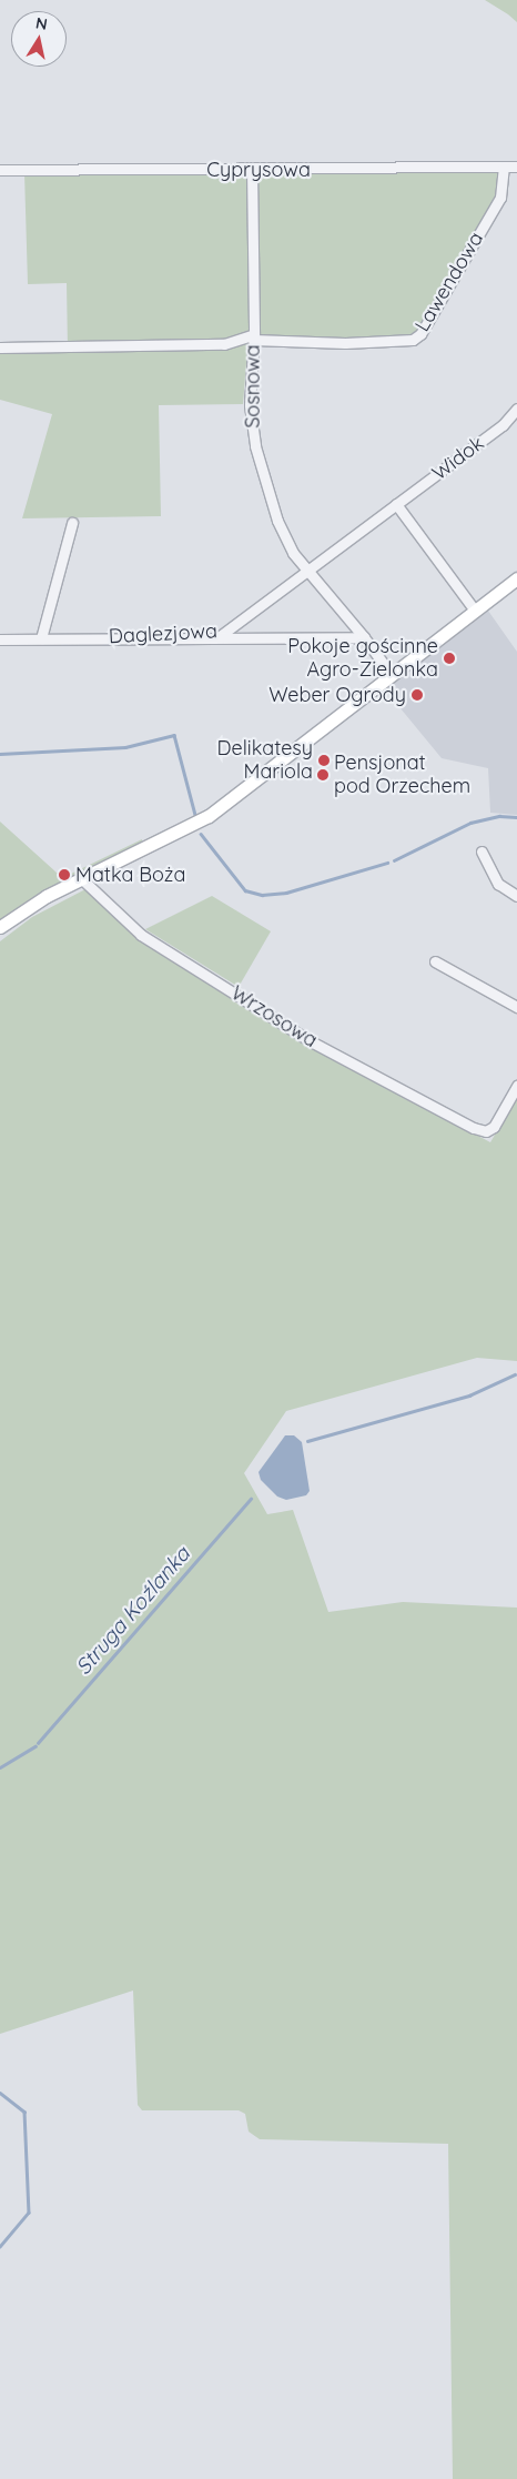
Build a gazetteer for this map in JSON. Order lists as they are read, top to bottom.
{
  "streets": {
    "street": [
      "Cyprysowa",
      "Lawendowa",
      "Sosnowa",
      "Widok",
      "Daglezjowa",
      "Wrzosowa"
    ]
  },
  "crossings": [
    ["Cyprysowa", "Lawendowa"],
    ["Cyprysowa", "Sosnowa"],
    ["Lawendowa", "Sosnowa"],
    ["Sosnowa", "Widok"],
    ["Sosnowa", "Daglezjowa"],
    ["Widok", "Daglezjowa"]
  ],
  "water": ["Struga Koźlanka"],
  "places": [
    "Pokoje gościnne Agro-Zielonka",
    "Weber Ogrody",
    "Delikatesy Mariola",
    "Pensjonat pod Orzechem",
    "Matka Boża"
  ],
  "north": "top"
}
